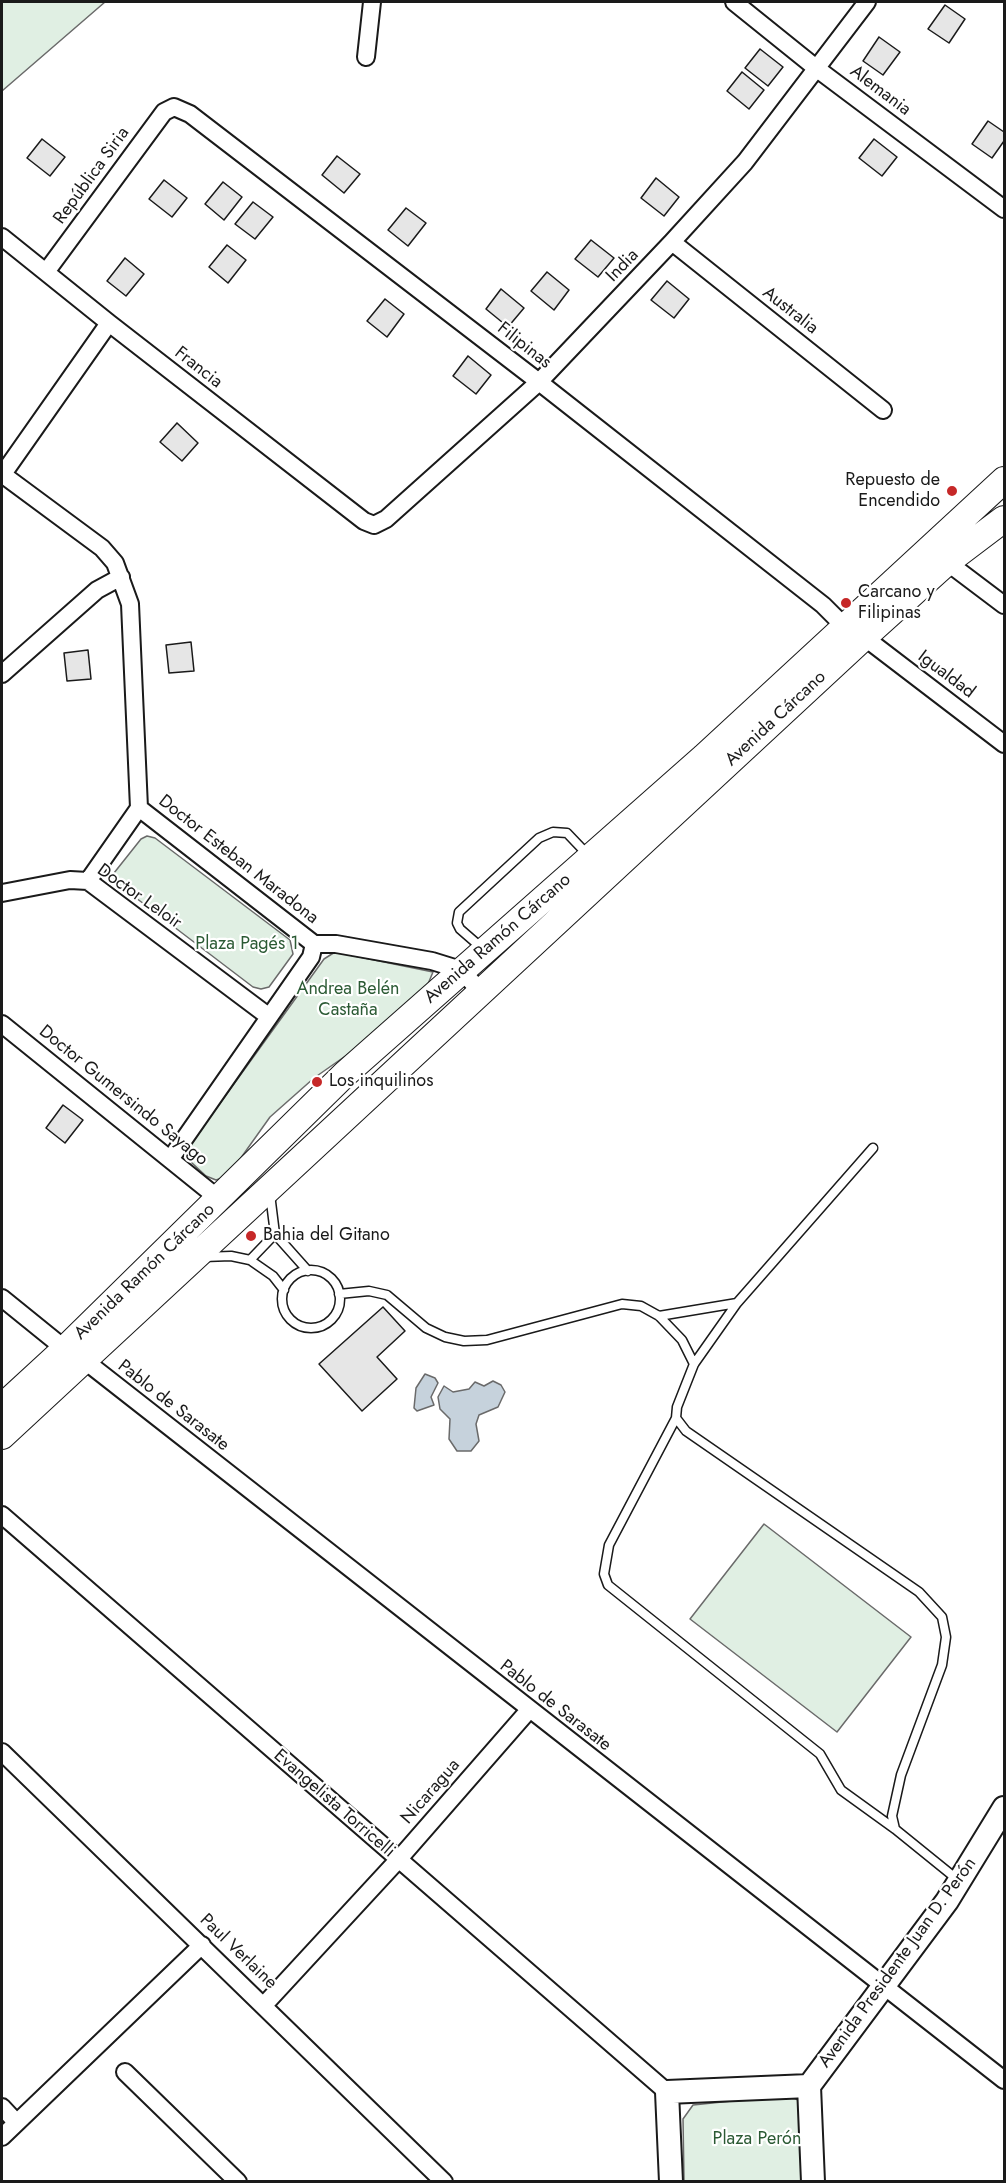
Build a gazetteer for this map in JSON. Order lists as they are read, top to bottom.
{
  "streets": {
    "main road": ["Avenida Cárcano", "Avenida Ramón Cárcano", "Avenida Presidente Juan D. Perón"],
    "street": [
      "Alemania",
      "República Siria",
      "India",
      "Australia",
      "Filipinas",
      "Francia",
      "Igualdad",
      "Doctor Esteban Maradona",
      "Doctor Leloir",
      "Doctor Gumersindo Sayago",
      "Pablo de Sarasate",
      "Nicaragua",
      "Evangelista Torricelli",
      "Paul Verlaine"
    ]
  },
  "crossings": [
    ["Alemania", "India"],
    ["República Siria", "Filipinas"],
    ["República Siria", "Francia"],
    ["India", "Australia"],
    ["India", "Filipinas"],
    ["India", "Francia"],
    ["Filipinas", "Igualdad"],
    ["Filipinas", "Avenida Cárcano"],
    ["Igualdad", "Avenida Cárcano"],
    ["Avenida Cárcano", "Avenida Ramón Cárcano"],
    ["Doctor Esteban Maradona", "Doctor Leloir"],
    ["Doctor Esteban Maradona", "Avenida Ramón Cárcano"],
    ["Avenida Ramón Cárcano", "Doctor Gumersindo Sayago"],
    ["Avenida Ramón Cárcano", "Pablo de Sarasate"],
    ["Pablo de Sarasate", "Nicaragua"],
    ["Pablo de Sarasate", "Avenida Presidente Juan D. Perón"],
    ["Nicaragua", "Evangelista Torricelli"],
    ["Nicaragua", "Paul Verlaine"]
  ],
  "parks": ["Plaza Pagés 1", "Andrea Belén Castaña", "Plaza Perón"],
  "places": [
    "Repuesto de Encendido",
    "Carcano y Filipinas",
    "Los inquilinos",
    "Bahia del Gitano"
  ]
}
